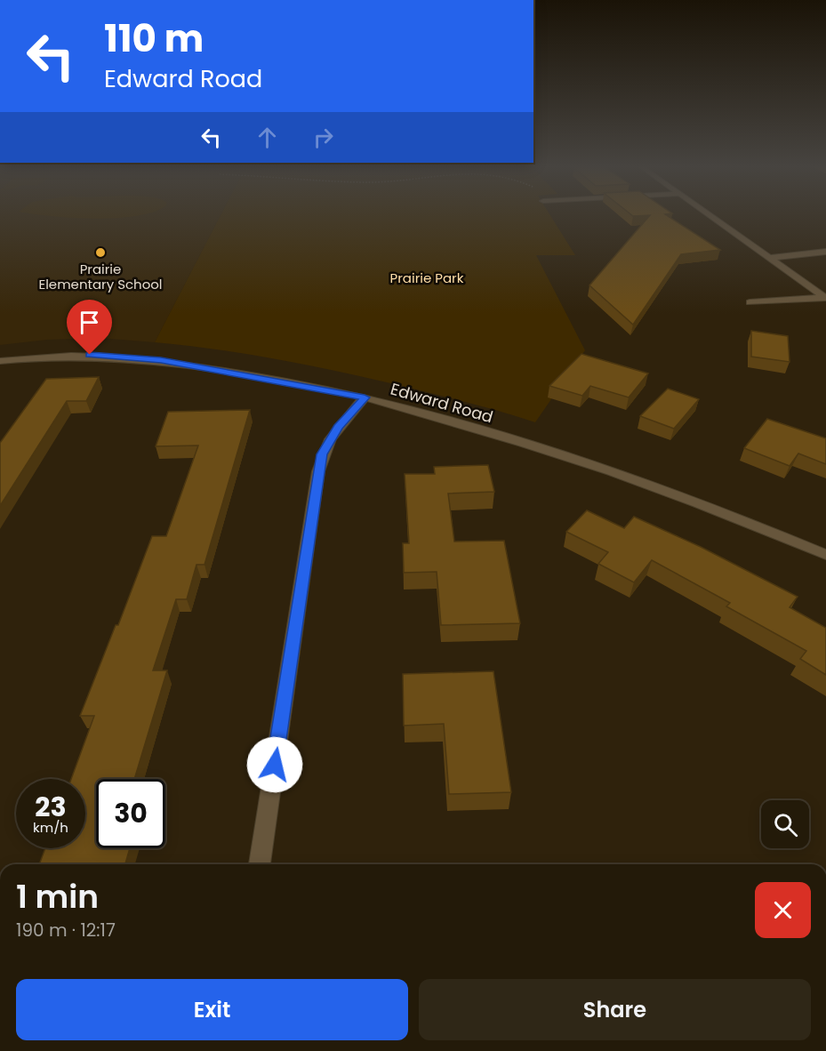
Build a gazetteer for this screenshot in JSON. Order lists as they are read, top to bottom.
{
  "streets": {
    "street": ["Edward Road"]
  },
  "parks": ["Prairie Park"],
  "places": ["Prairie Elementary School"],
  "page": {
    "turn": ["110 m", "Edward Road"],
    "speed": "23 km/h",
    "limit": "30",
    "heading": ["1 min", "190 m · 12:17"],
    "buttons": ["Exit", "Share"]
  }
}
